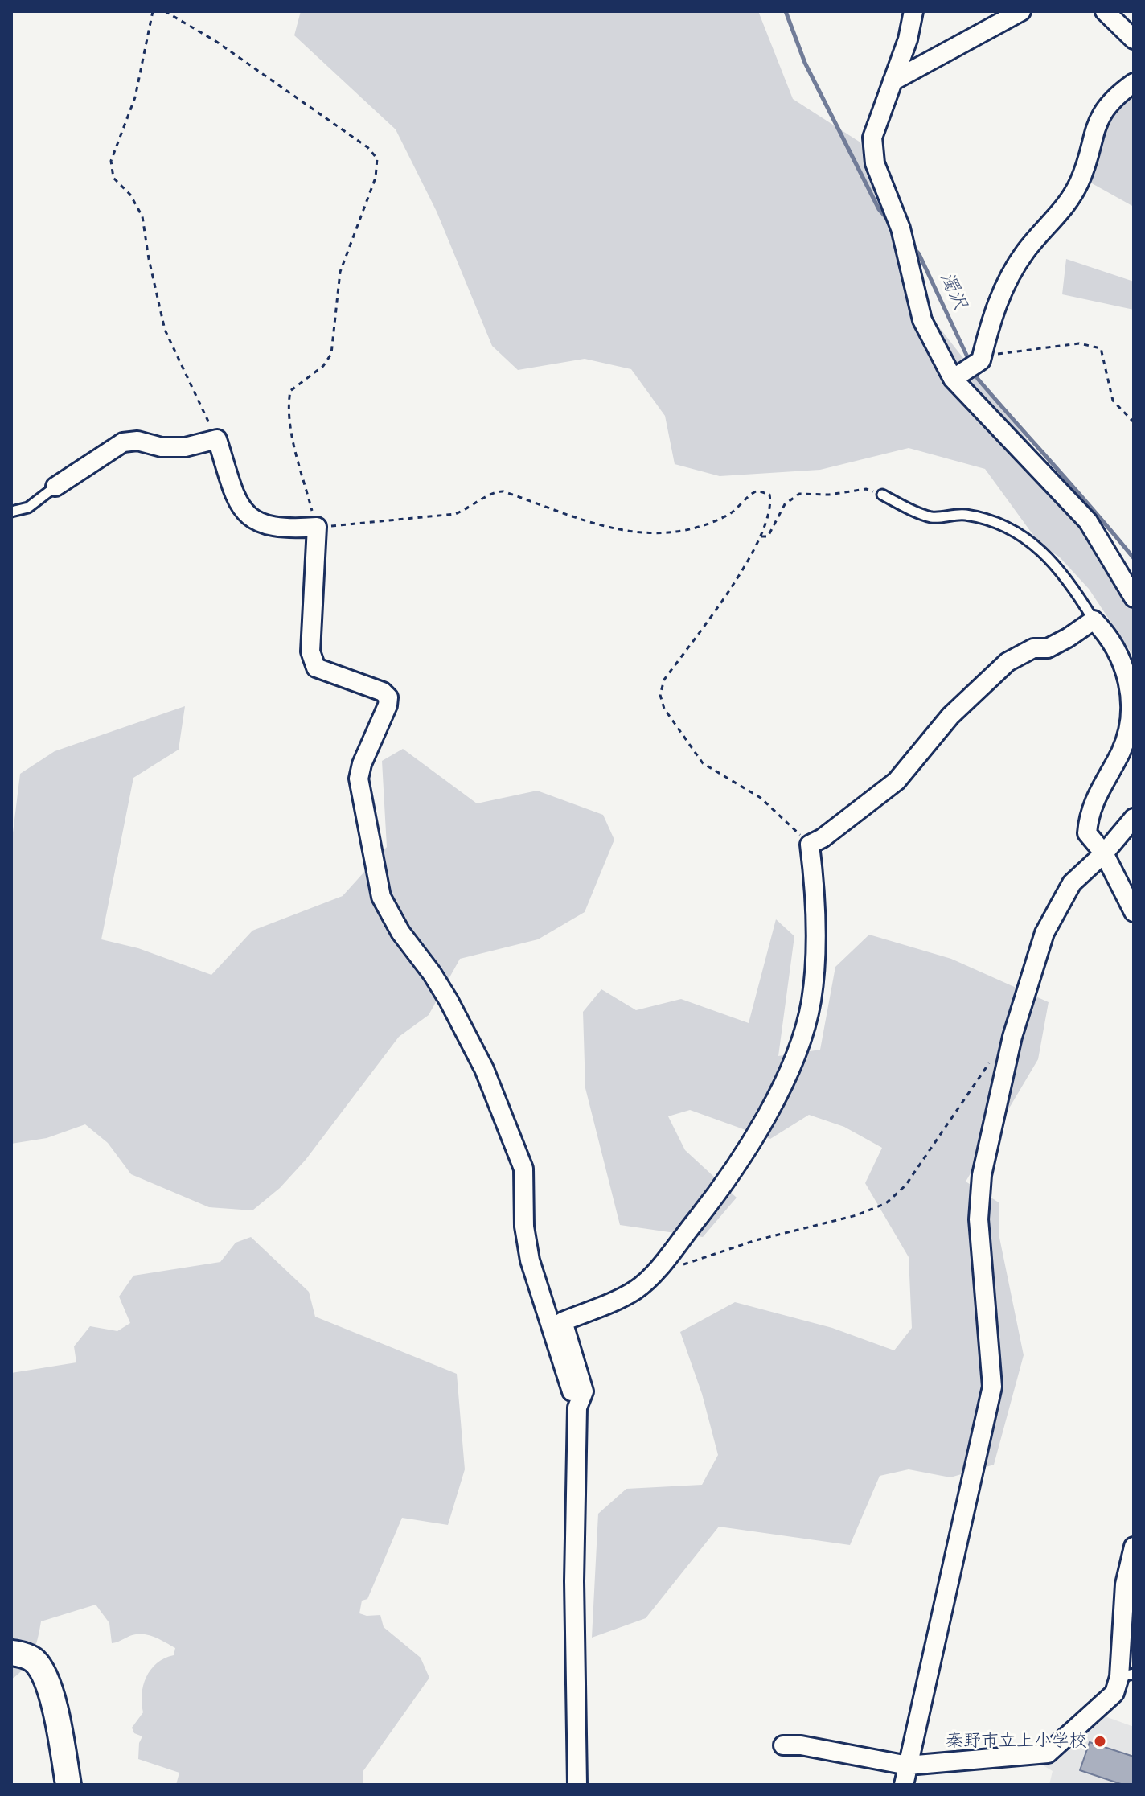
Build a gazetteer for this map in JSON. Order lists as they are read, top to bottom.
{
  "water": ["濁沢"],
  "places": ["秦野市立上小学校"]
}
